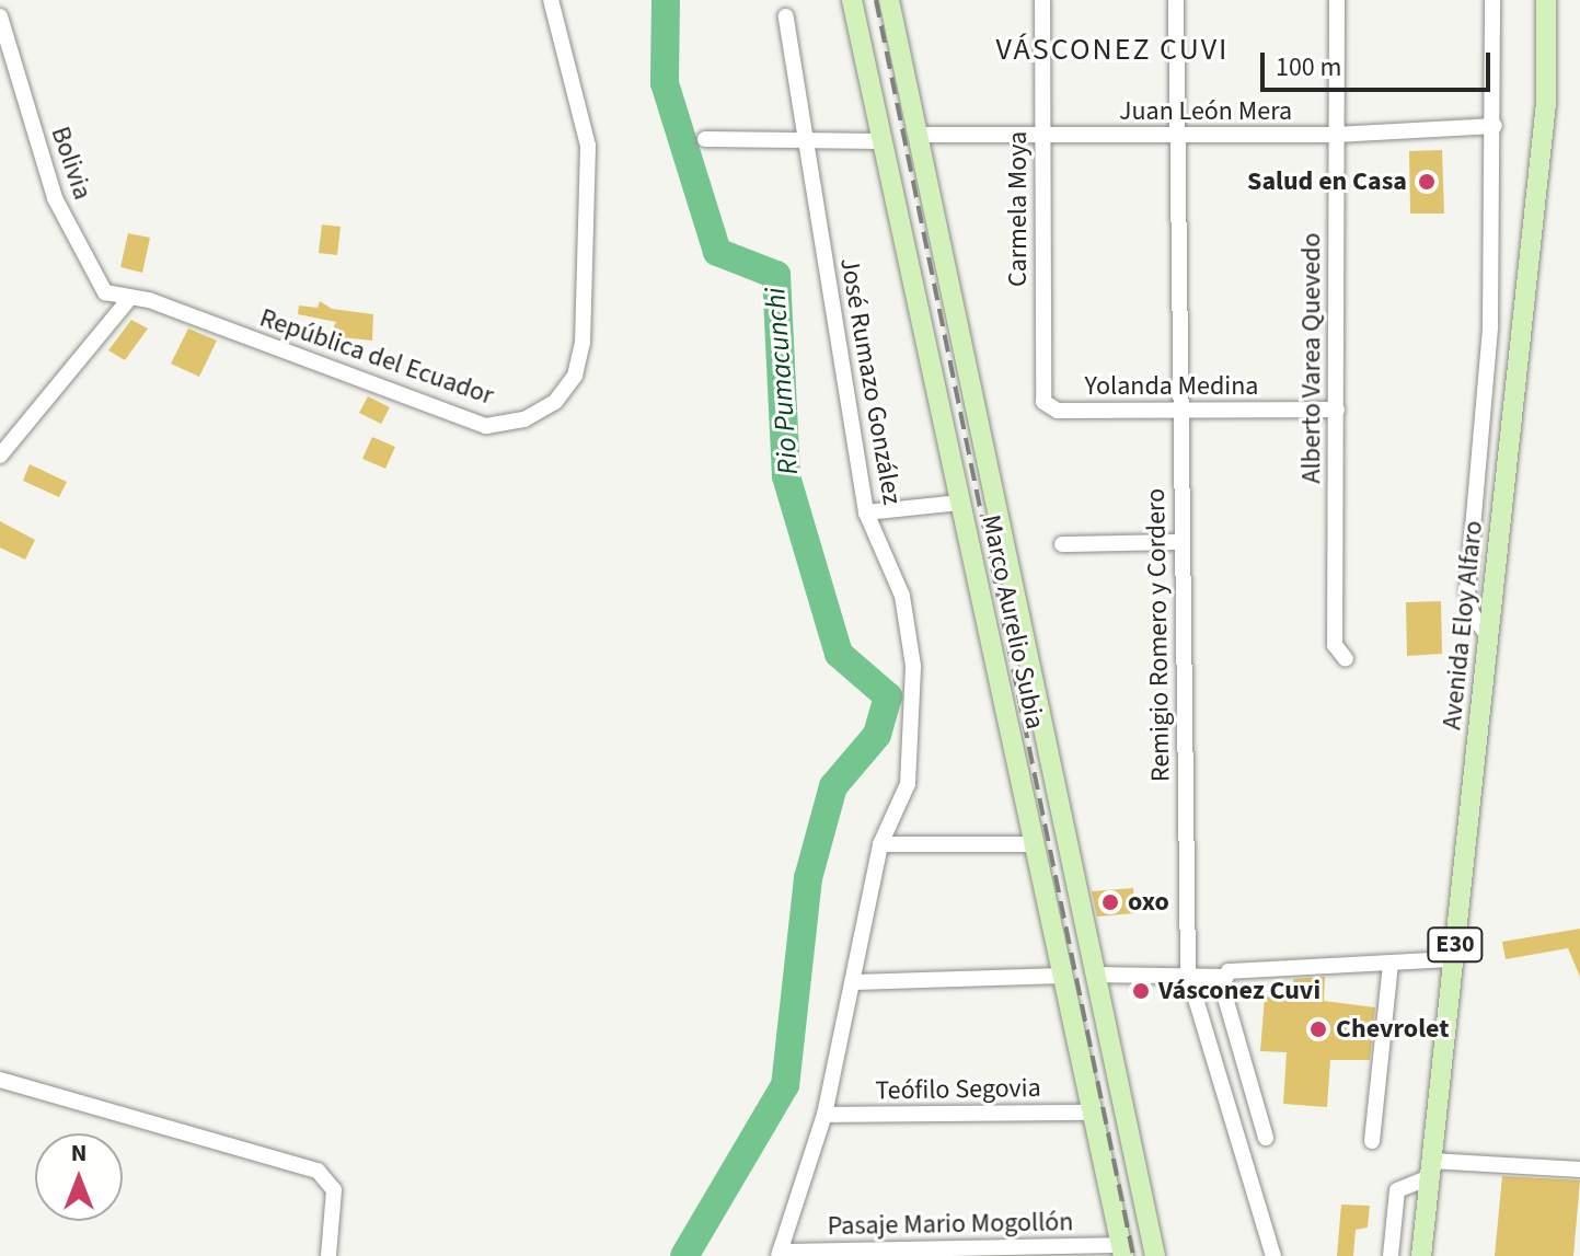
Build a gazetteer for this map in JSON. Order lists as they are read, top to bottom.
{
  "streets": {
    "main road": ["Marco Aurelio Subia", "Avenida Eloy Alfaro", "E30"],
    "street": [
      "Juan León Mera",
      "Bolivia",
      "Carmela Moya",
      "República del Ecuador",
      "Alberto Varea Quevedo",
      "José Rumazo González",
      "Yolanda Medina",
      "Remigio Romero y Cordero",
      "Teófilo Segovia",
      "Pasaje Mario Mogollón"
    ]
  },
  "crossings": [
    ["Juan León Mera", "Carmela Moya"],
    ["Juan León Mera", "Alberto Varea Quevedo"],
    ["Juan León Mera", "Marco Aurelio Subia"],
    ["Juan León Mera", "Remigio Romero y Cordero"],
    ["Bolivia", "República del Ecuador"],
    ["Carmela Moya", "Yolanda Medina"],
    ["Alberto Varea Quevedo", "Yolanda Medina"],
    ["José Rumazo González", "Teófilo Segovia"],
    ["José Rumazo González", "Pasaje Mario Mogollón"],
    ["Yolanda Medina", "Remigio Romero y Cordero"],
    ["Marco Aurelio Subia", "Teófilo Segovia"],
    ["Marco Aurelio Subia", "Pasaje Mario Mogollón"]
  ],
  "districts": ["VÁSCONEZ CUVI"],
  "water": ["Rio Pumacunchi"],
  "places": [
    "Salud en Casa",
    "oxo",
    "Vásconez Cuvi",
    "Chevrolet"
  ],
  "scale_bar": "100 m",
  "north": "top"
}
